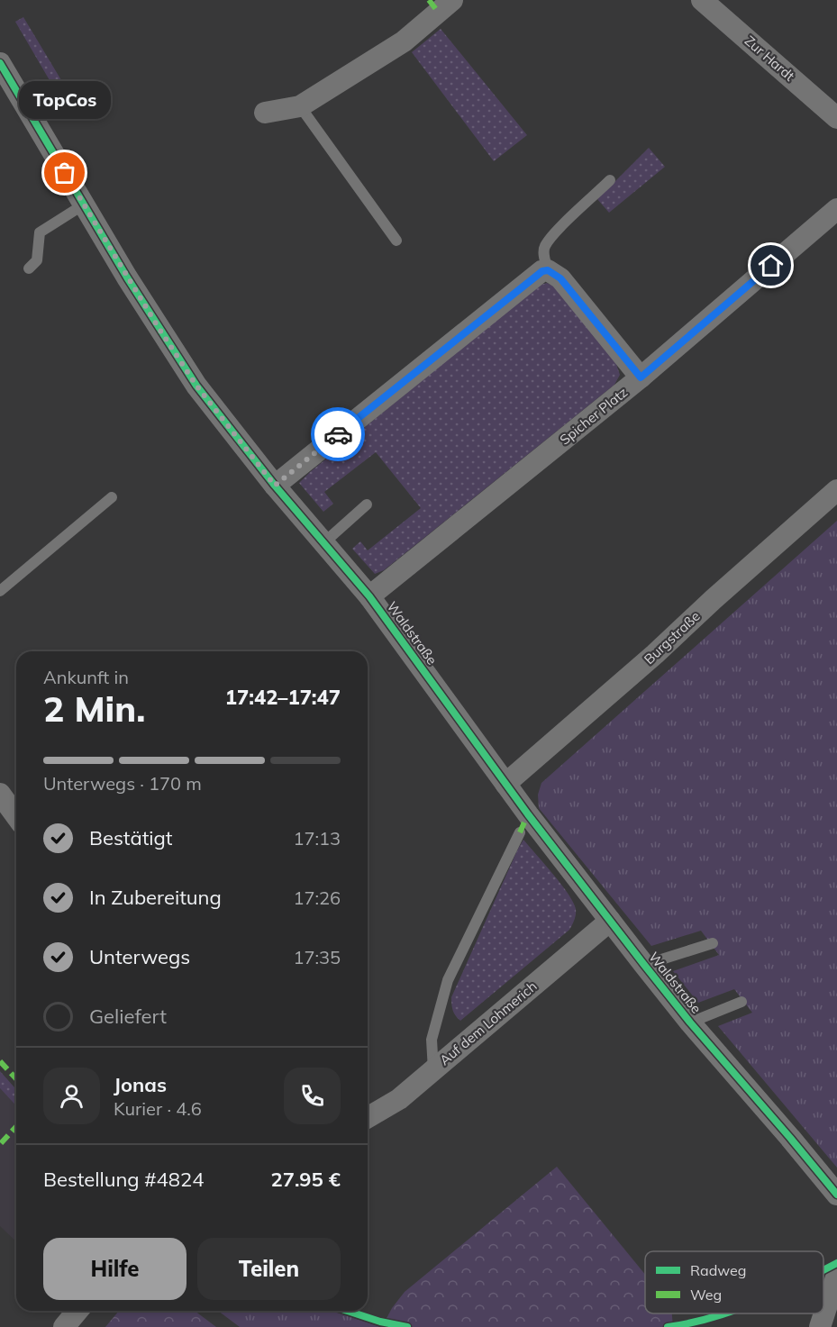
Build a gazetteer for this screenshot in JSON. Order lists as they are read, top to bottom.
{
  "streets": {
    "street": [
      "Zur Hardt",
      "Spicher Platz",
      "Waldstraße",
      "Burgstraße",
      "Auf dem Lohmerich"
    ]
  },
  "crossings": [
    ["Spicher Platz", "Waldstraße"],
    ["Waldstraße", "Burgstraße"],
    ["Waldstraße", "Auf dem Lohmerich"]
  ],
  "places": ["TopCos"],
  "legend": ["Radweg", "Weg"],
  "page": {
    "bubble": "TopCos",
    "heading": ["2 Min.", "Ankunft in", "17:42–17:47"],
    "panel": [
      "Jonas",
      "Kurier · 4.6",
      "Bestellung #4824",
      "27.95 €"
    ],
    "bar": "Unterwegs · 170 m",
    "list": [
      ["Bestätigt", "17:13"],
      ["In Zubereitung", "17:26"],
      ["Unterwegs", "17:35"],
      "Geliefert"
    ],
    "buttons": ["Hilfe", "Teilen"]
  }
}
